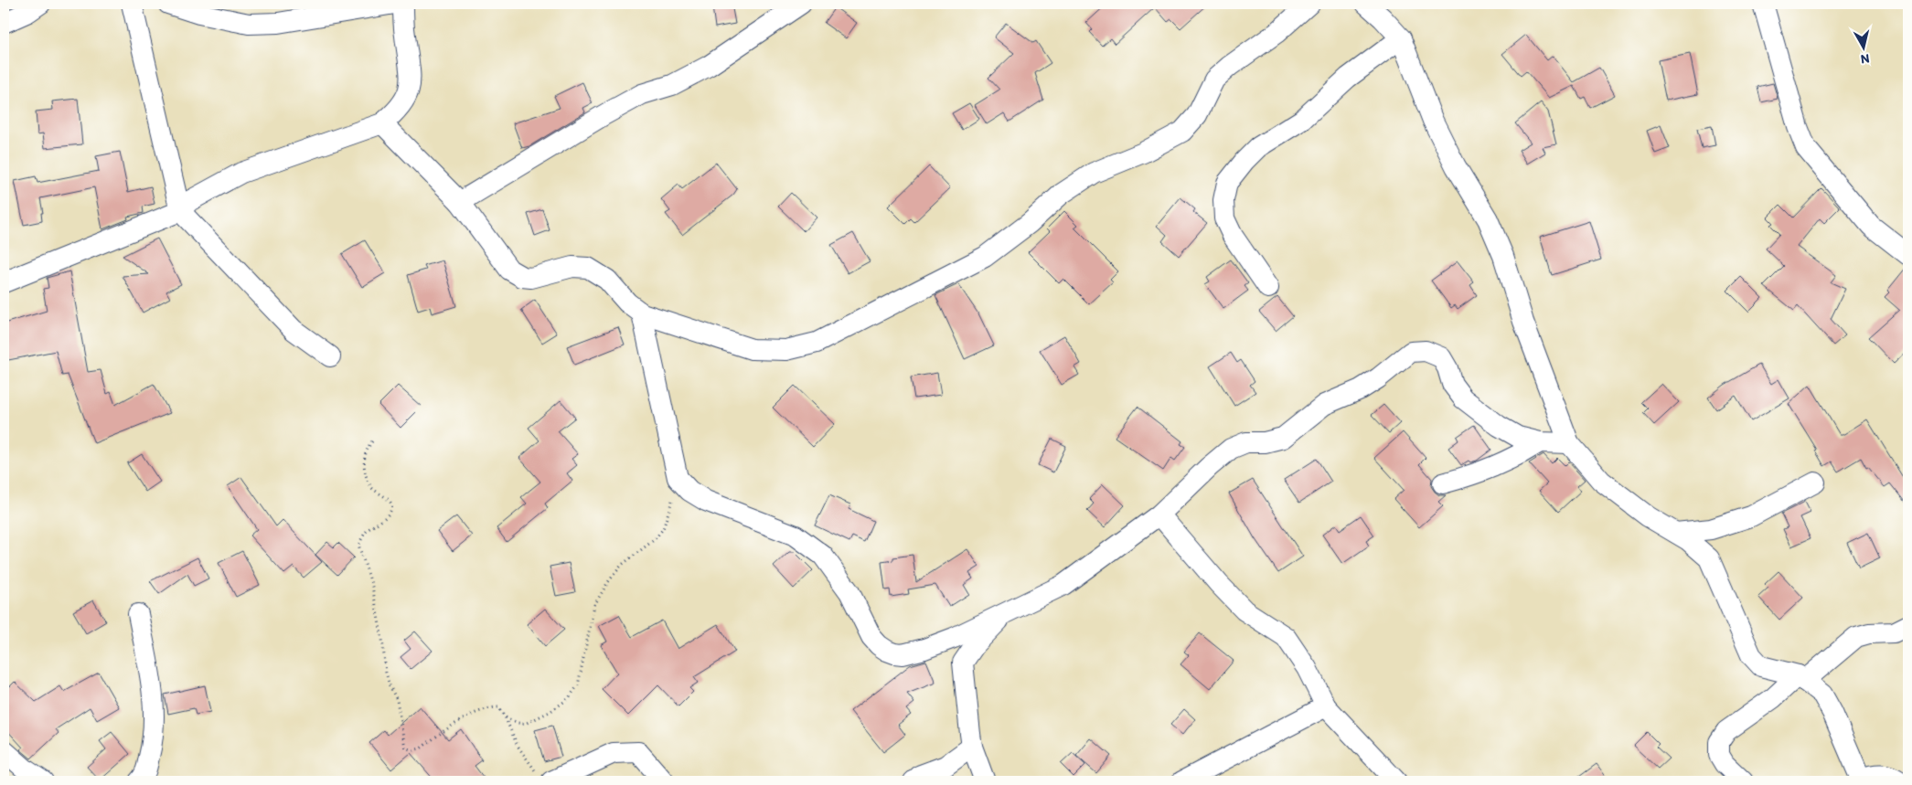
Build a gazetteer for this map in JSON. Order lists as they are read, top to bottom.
{
  "north": "bottom"
}
